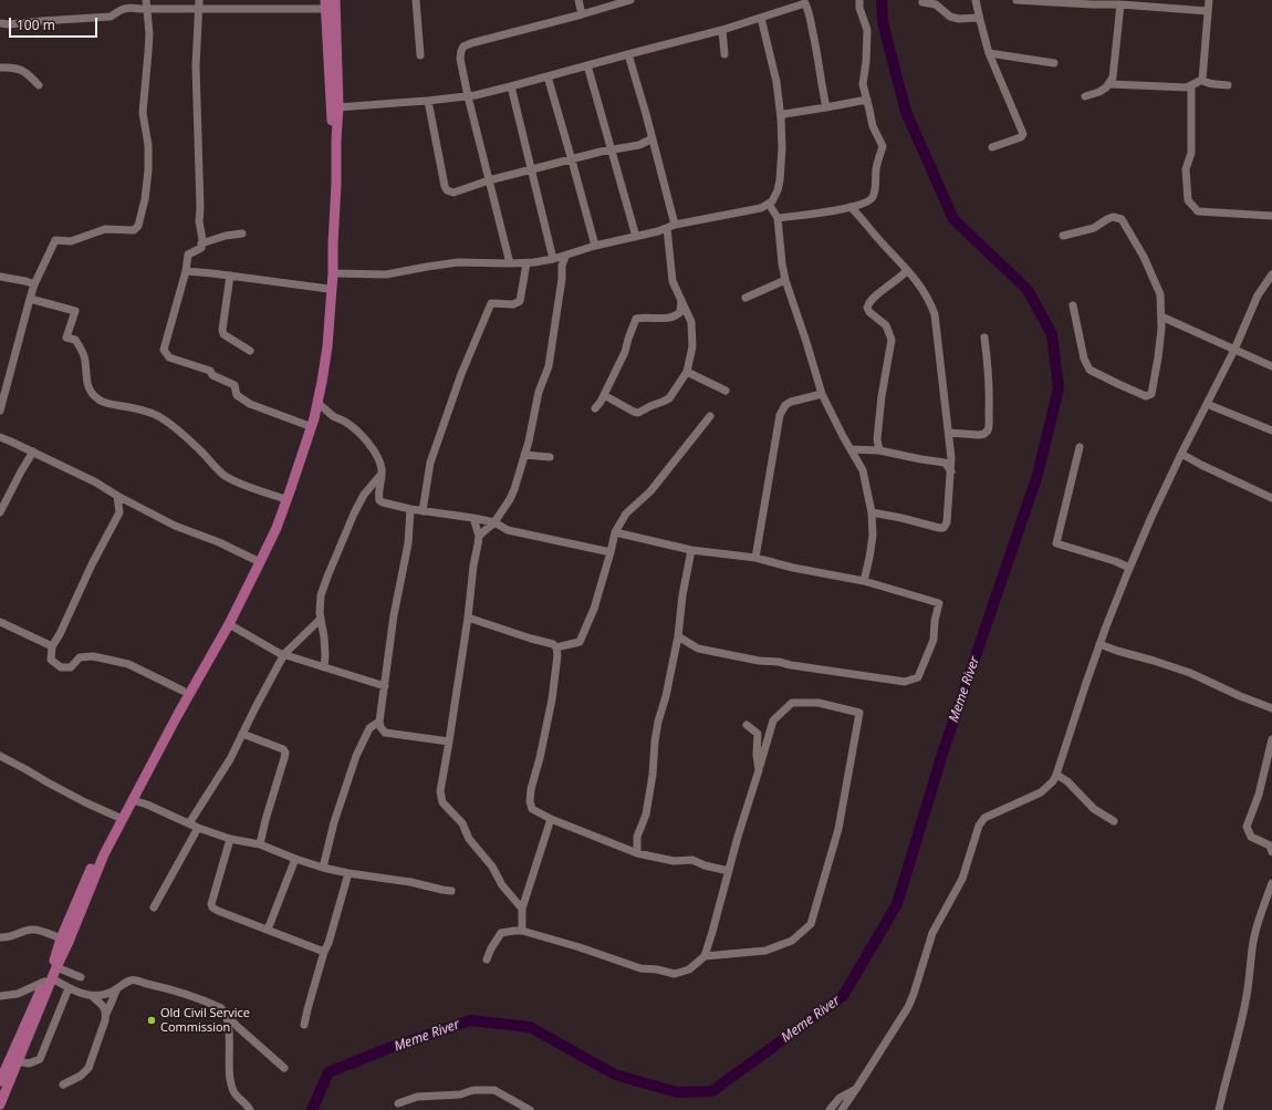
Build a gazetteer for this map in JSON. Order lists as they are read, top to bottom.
{
  "water": ["Meme River"],
  "places": ["Old Civil Service Commission"],
  "scale_bar": "100 m"
}
